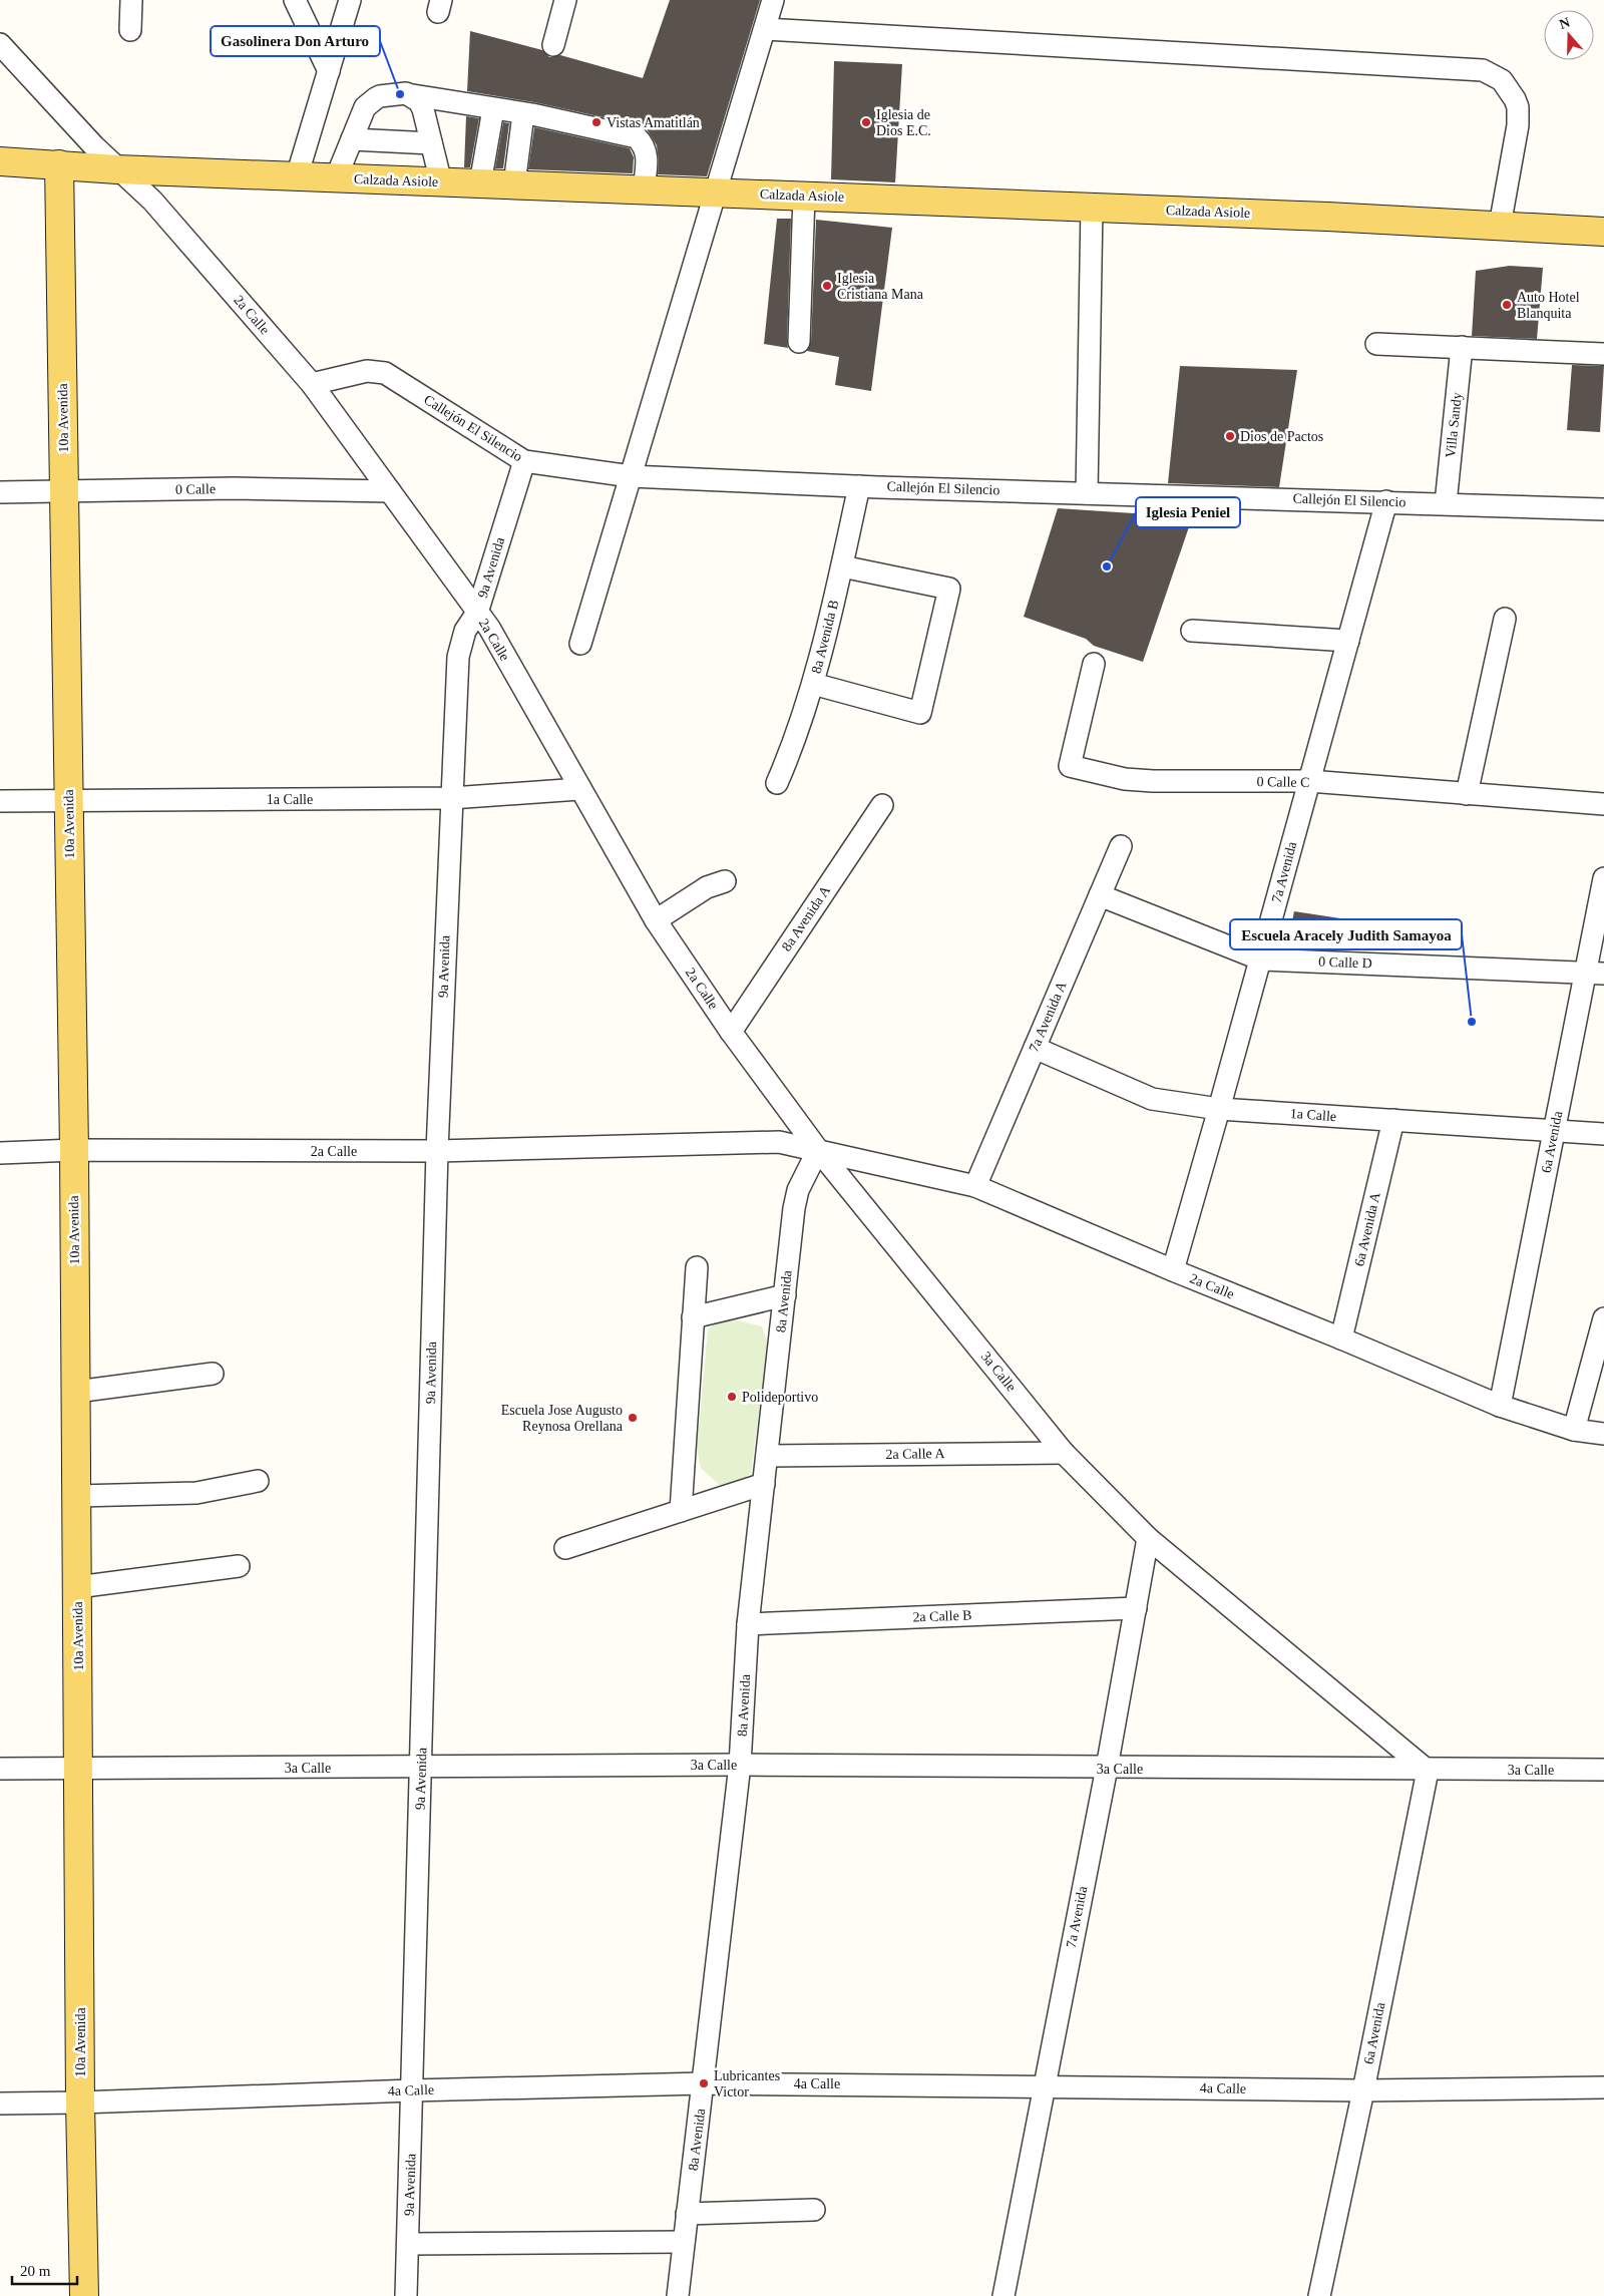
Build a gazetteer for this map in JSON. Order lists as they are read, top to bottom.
{
  "streets": {
    "main road": ["Calzada Asiole", "10a Avenida"],
    "street": [
      "2a Calle",
      "Villa Sandy",
      "Callejón El Silencio",
      "0 Calle",
      "9a Avenida",
      "8a Avenida B",
      "0 Calle C",
      "1a Calle",
      "7a Avenida",
      "8a Avenida A",
      "0 Calle D",
      "7a Avenida A",
      "6a Avenida",
      "6a Avenida A",
      "8a Avenida",
      "3a Calle",
      "2a Calle A",
      "2a Calle B",
      "4a Calle"
    ]
  },
  "crossings": [
    ["Calzada Asiole", "2a Calle"],
    ["Calzada Asiole", "10a Avenida"],
    ["2a Calle", "10a Avenida"],
    ["2a Calle", "Callejón El Silencio"],
    ["2a Calle", "0 Calle"],
    ["2a Calle", "9a Avenida"],
    ["2a Calle", "1a Calle"],
    ["2a Calle", "7a Avenida"],
    ["2a Calle", "8a Avenida A"],
    ["2a Calle", "7a Avenida A"],
    ["2a Calle", "6a Avenida"],
    ["2a Calle", "6a Avenida A"],
    ["2a Calle", "8a Avenida"],
    ["2a Calle", "3a Calle"],
    ["10a Avenida", "0 Calle"],
    ["10a Avenida", "1a Calle"],
    ["10a Avenida", "3a Calle"],
    ["10a Avenida", "4a Calle"],
    ["Villa Sandy", "Callejón El Silencio"],
    ["Callejón El Silencio", "9a Avenida"],
    ["Callejón El Silencio", "8a Avenida B"],
    ["Callejón El Silencio", "7a Avenida"],
    ["9a Avenida", "1a Calle"],
    ["9a Avenida", "3a Calle"],
    ["9a Avenida", "4a Calle"],
    ["0 Calle C", "7a Avenida"],
    ["1a Calle", "7a Avenida"],
    ["1a Calle", "7a Avenida A"],
    ["1a Calle", "6a Avenida"],
    ["1a Calle", "6a Avenida A"],
    ["7a Avenida", "0 Calle D"],
    ["7a Avenida", "3a Calle"],
    ["7a Avenida", "2a Calle B"],
    ["7a Avenida", "4a Calle"],
    ["0 Calle D", "7a Avenida A"],
    ["0 Calle D", "6a Avenida"],
    ["6a Avenida", "3a Calle"],
    ["6a Avenida", "4a Calle"],
    ["8a Avenida", "3a Calle"],
    ["8a Avenida", "2a Calle A"],
    ["8a Avenida", "2a Calle B"],
    ["8a Avenida", "4a Calle"],
    ["3a Calle", "2a Calle A"]
  ],
  "places": [
    "Gasolinera Don Arturo",
    "Vistas Amatitlán",
    "Iglesia de Dios E.C.",
    "Iglesia Cristiana Mana",
    "Auto Hotel Blanquita",
    "Dios de Pactos",
    "Iglesia Peniel",
    "Escuela Aracely Judith Samayoa",
    "Polideportivo",
    "Escuela Jose Augusto Reynosa Orellana",
    "Lubricantes Victor"
  ],
  "scale_bar": "20 m",
  "north": "top"
}
